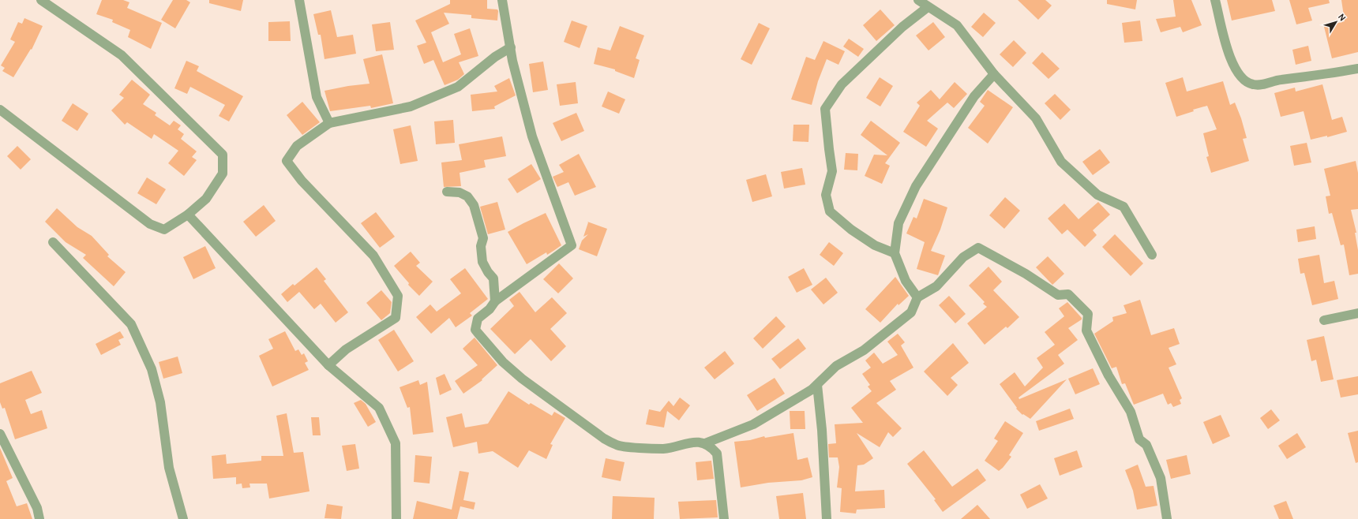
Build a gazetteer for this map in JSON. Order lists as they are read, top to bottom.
{
  "north": "top right"
}
